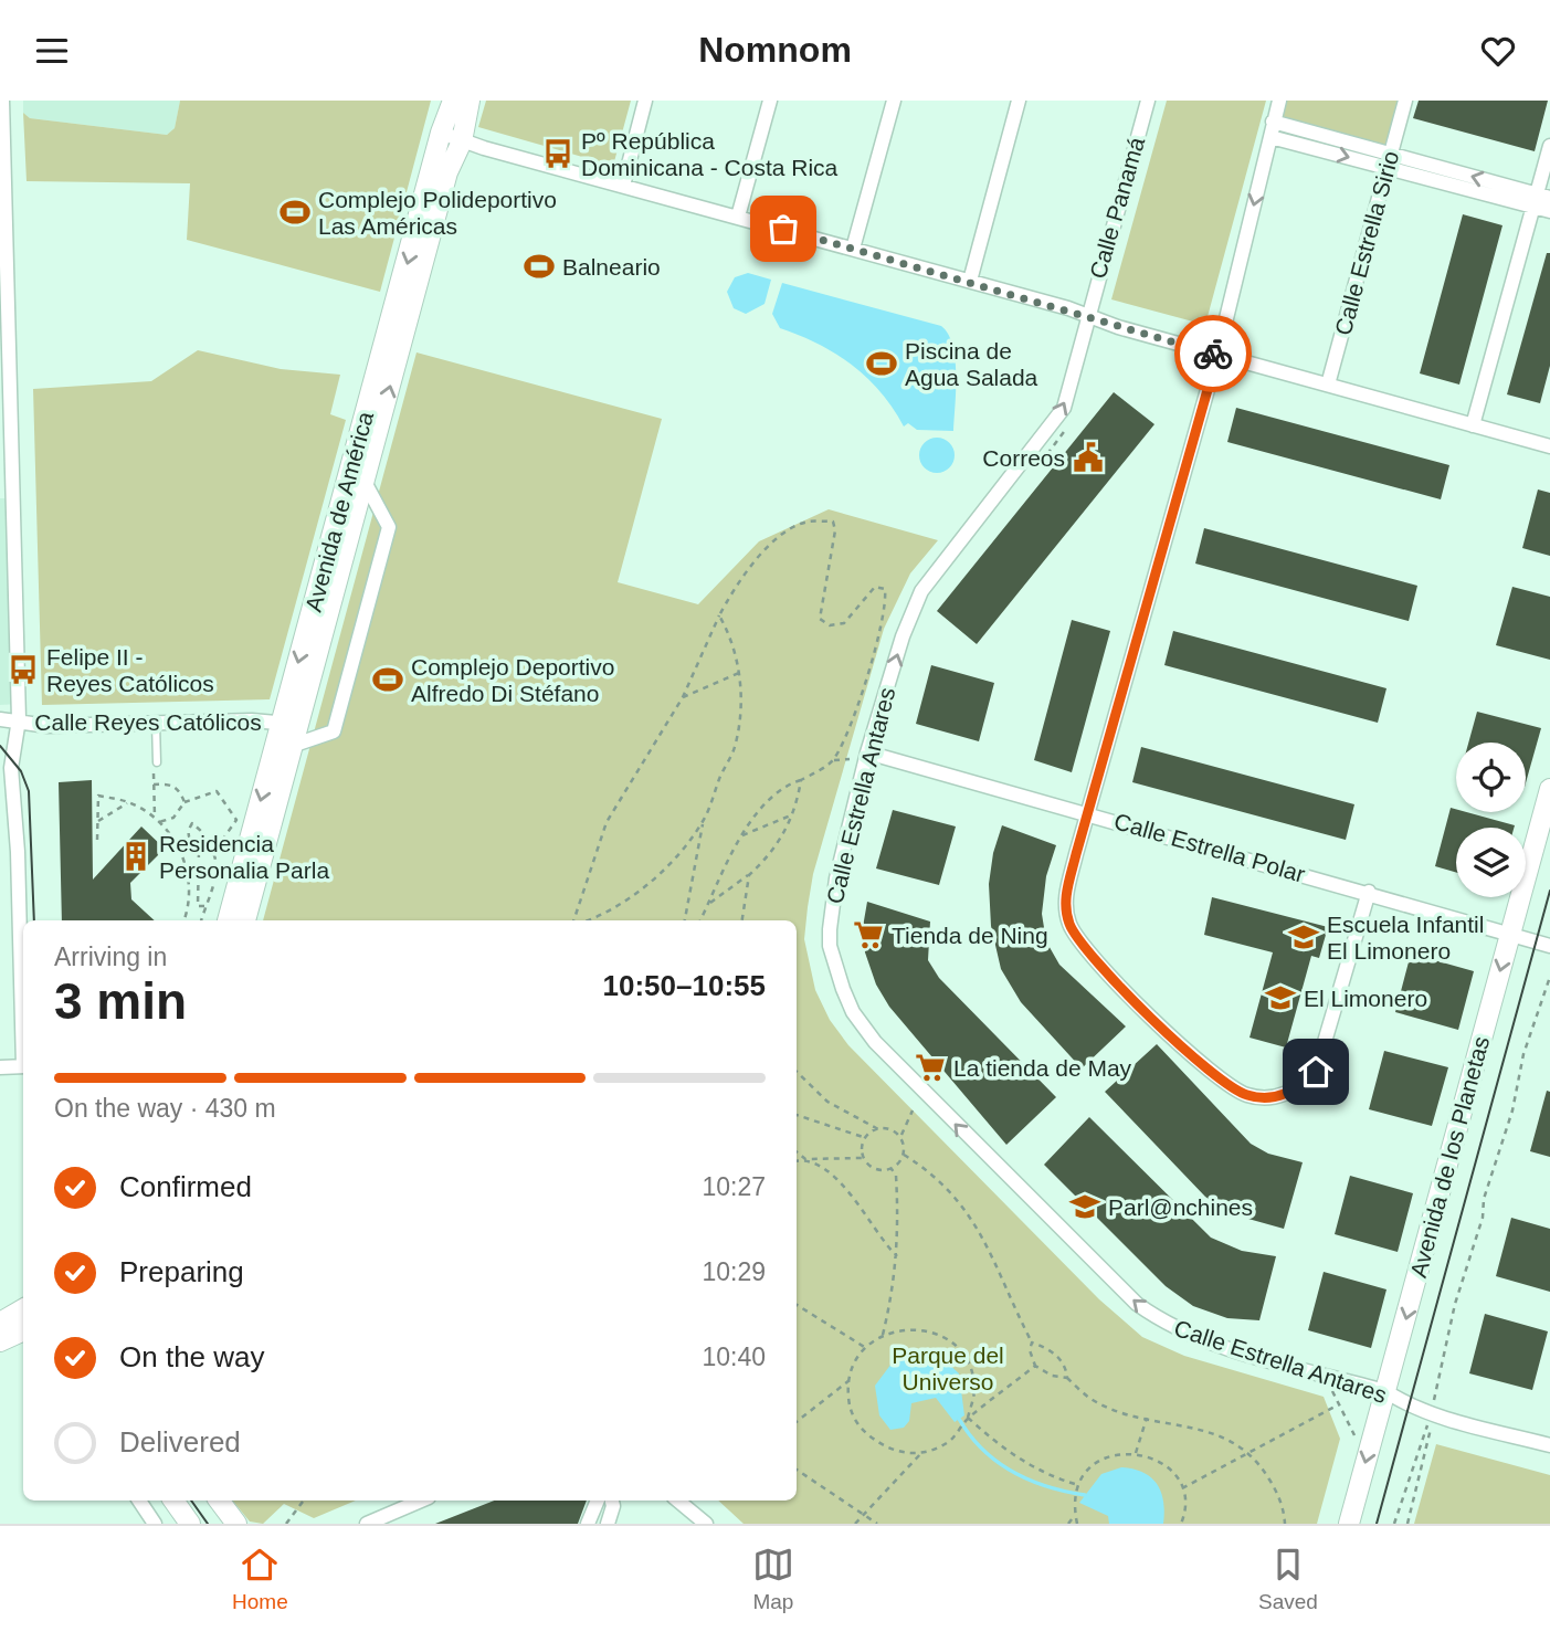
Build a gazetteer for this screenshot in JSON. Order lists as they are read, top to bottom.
{
  "streets": {
    "main road": ["Avenida de América", "Avenida de los Planetas"],
    "street": [
      "Calle Panamá",
      "Calle Estrella Sirio",
      "Calle Reyes Católicos",
      "Calle Estrella Antares",
      "Calle Estrella Polar"
    ]
  },
  "crossings": [
    ["Calle Panamá", "Calle Estrella Antares"],
    ["Avenida de América", "Calle Reyes Católicos"],
    ["Calle Estrella Antares", "Calle Estrella Polar"],
    ["Calle Estrella Antares", "Avenida de los Planetas"],
    ["Calle Estrella Polar", "Avenida de los Planetas"]
  ],
  "one_way": ["Avenida de los Planetas"],
  "parks": ["Parque del Universo"],
  "places": {
    "bus stop": ["Pº República Dominicana - Costa Rica", "Felipe II - Reyes Católicos"],
    "sports": [
      "Complejo Polideportivo Las Américas",
      "Balneario",
      "Piscina de Agua Salada",
      "Complejo Deportivo Alfredo Di Stéfano"
    ],
    "public building": ["Correos"],
    "building": ["Residencia Personalia Parla"],
    "supermarket": ["Tienda de Ning", "La tienda de May"],
    "school or university": ["Escuela Infantil El Limonero", "El Limonero", "Parl@nchines"]
  },
  "page": {
    "header": "Nomnom",
    "heading": ["3 min", "Arriving in", "10:50–10:55"],
    "bar": "On the way · 430 m",
    "list": [
      ["Confirmed", "10:27"],
      ["Preparing", "10:29"],
      ["On the way", "10:40"],
      "Delivered"
    ],
    "tabs": ["Home", "Map", "Saved"]
  }
}
